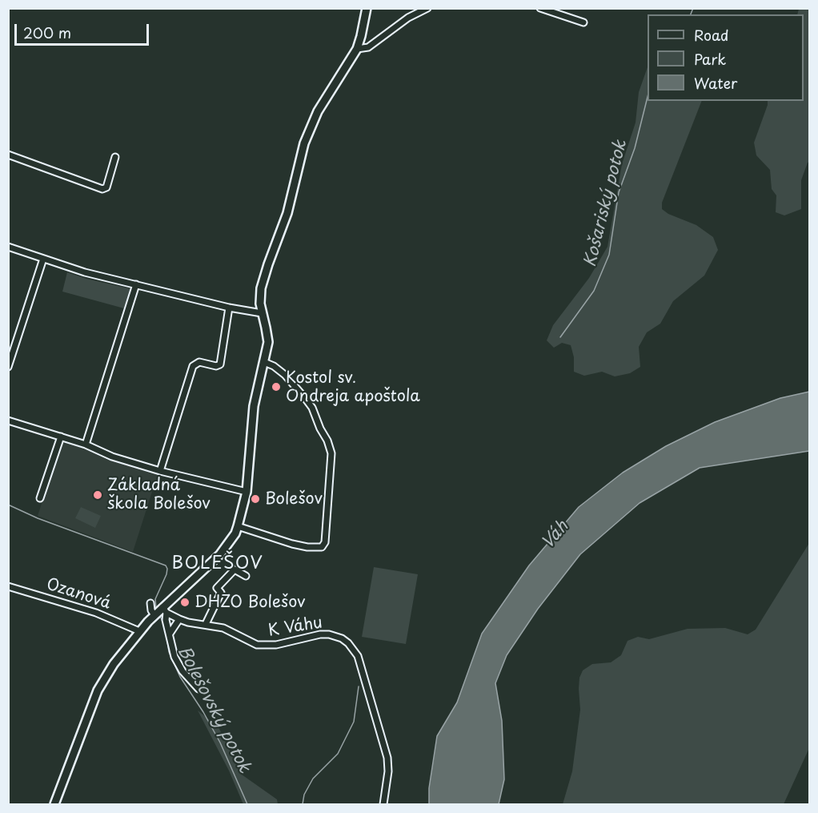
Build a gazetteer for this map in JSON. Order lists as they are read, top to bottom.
{
  "streets": {
    "street": ["Ozanová", "K Váhu"]
  },
  "districts": ["BOLEŠOV"],
  "water": ["Košariský potok", "Váh", "Bolešovský potok"],
  "places": [
    "Kostol sv. Ondreja apoštola",
    "Základná škola Bolešov",
    "Bolešov",
    "DHZO Bolešov"
  ],
  "legend": ["Road", "Park", "Water"],
  "scale_bar": "200 m"
}
